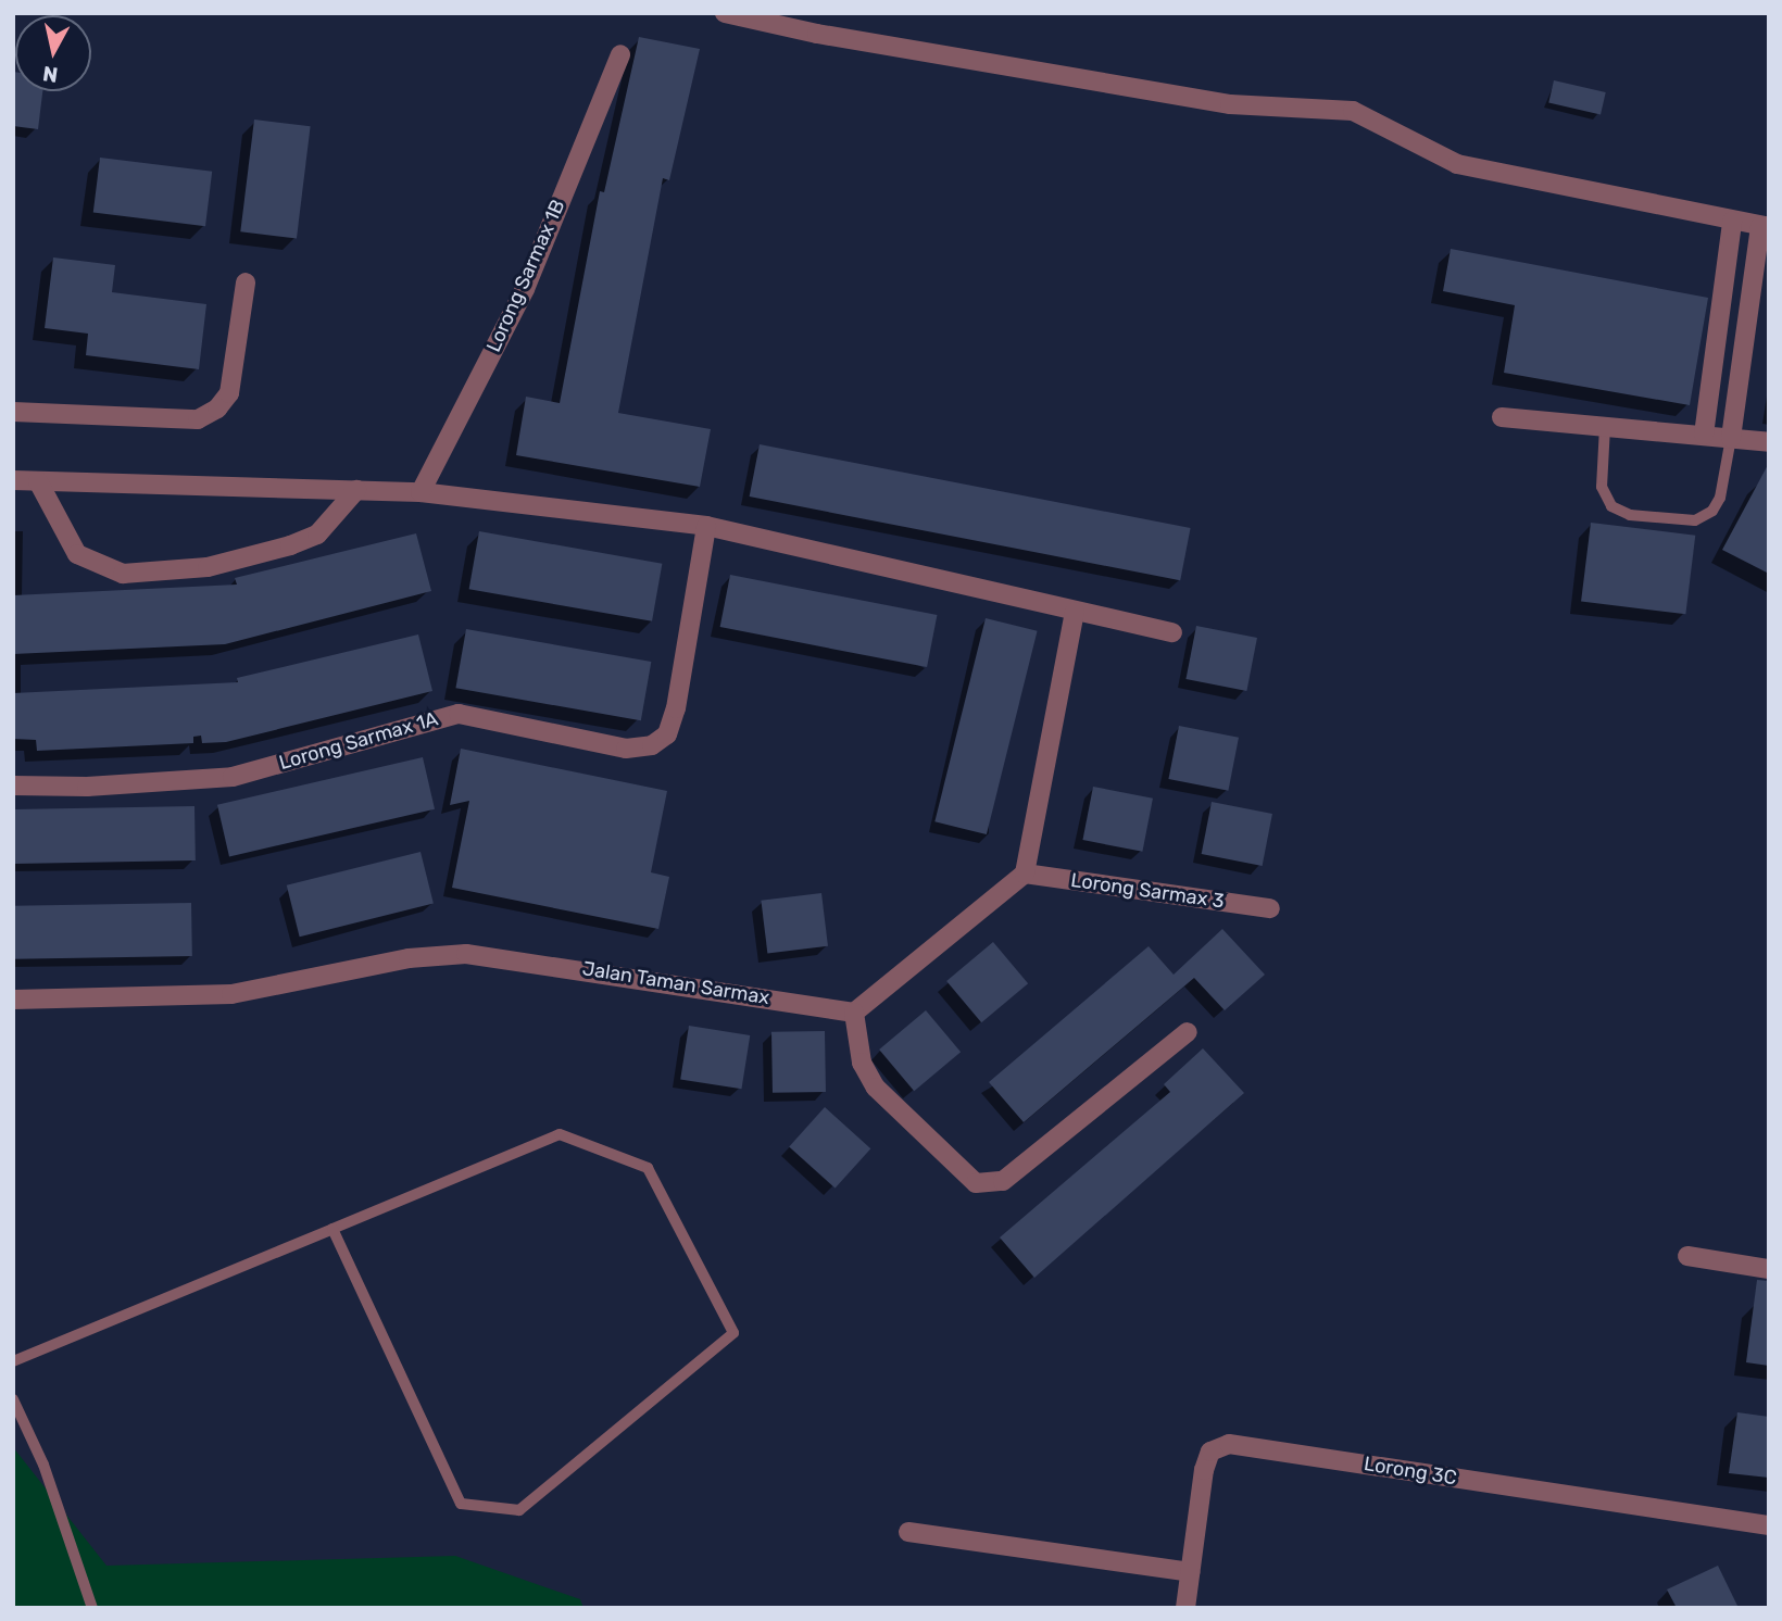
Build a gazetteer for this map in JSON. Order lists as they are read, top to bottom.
{
  "streets": {
    "street": [
      "Lorong Sarmax 1B",
      "Lorong Sarmax 1A",
      "Lorong Sarmax 3",
      "Jalan Taman Sarmax",
      "Lorong 3C"
    ]
  },
  "north": "bottom"
}
